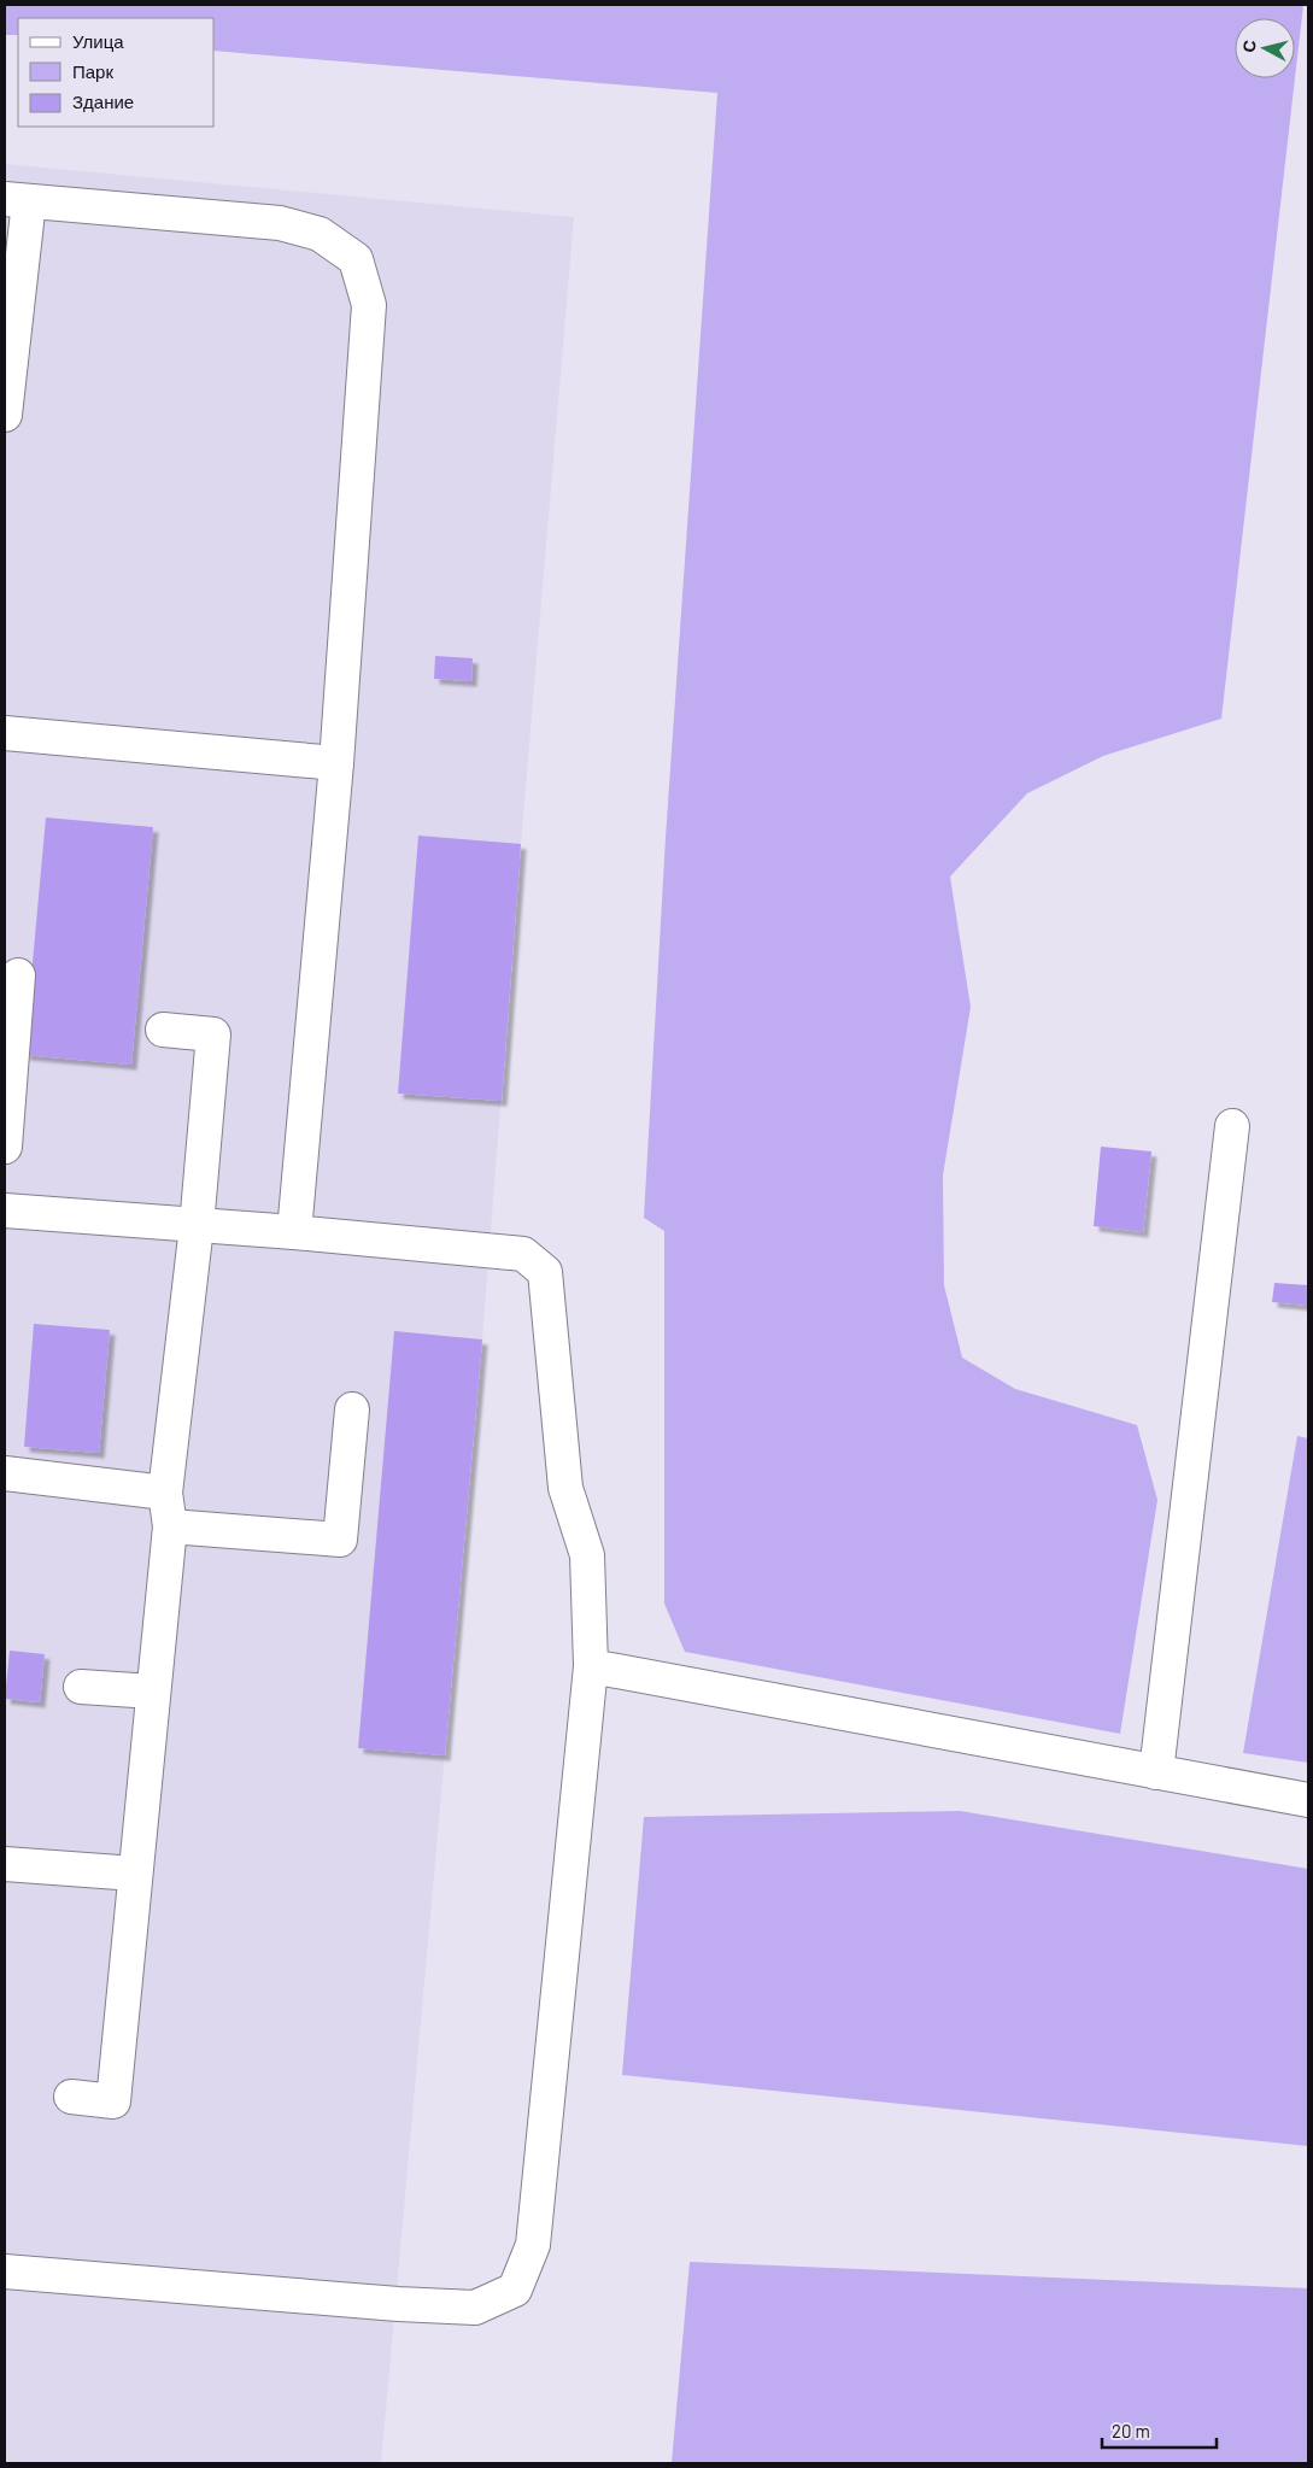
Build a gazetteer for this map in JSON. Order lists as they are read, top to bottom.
{
  "legend": ["Улица", "Парк", "Здание"],
  "scale_bar": "20 m",
  "north": "left"
}
